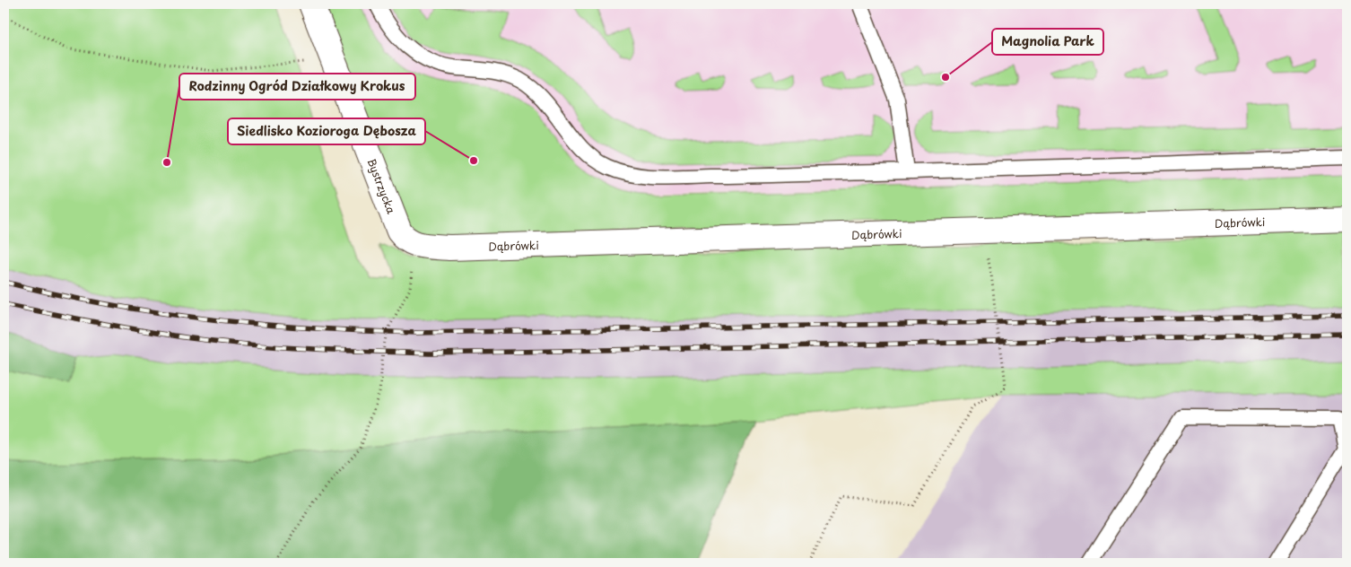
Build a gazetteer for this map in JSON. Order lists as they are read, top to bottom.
{
  "streets": {
    "street": ["Bystrzycka", "Dąbrówki"]
  },
  "crossings": [
    ["Bystrzycka", "Dąbrówki"]
  ],
  "places": ["Magnolia Park", "Siedlisko Kozioroga Dębosza", "Rodzinny Ogród Działkowy Krokus"]
}
